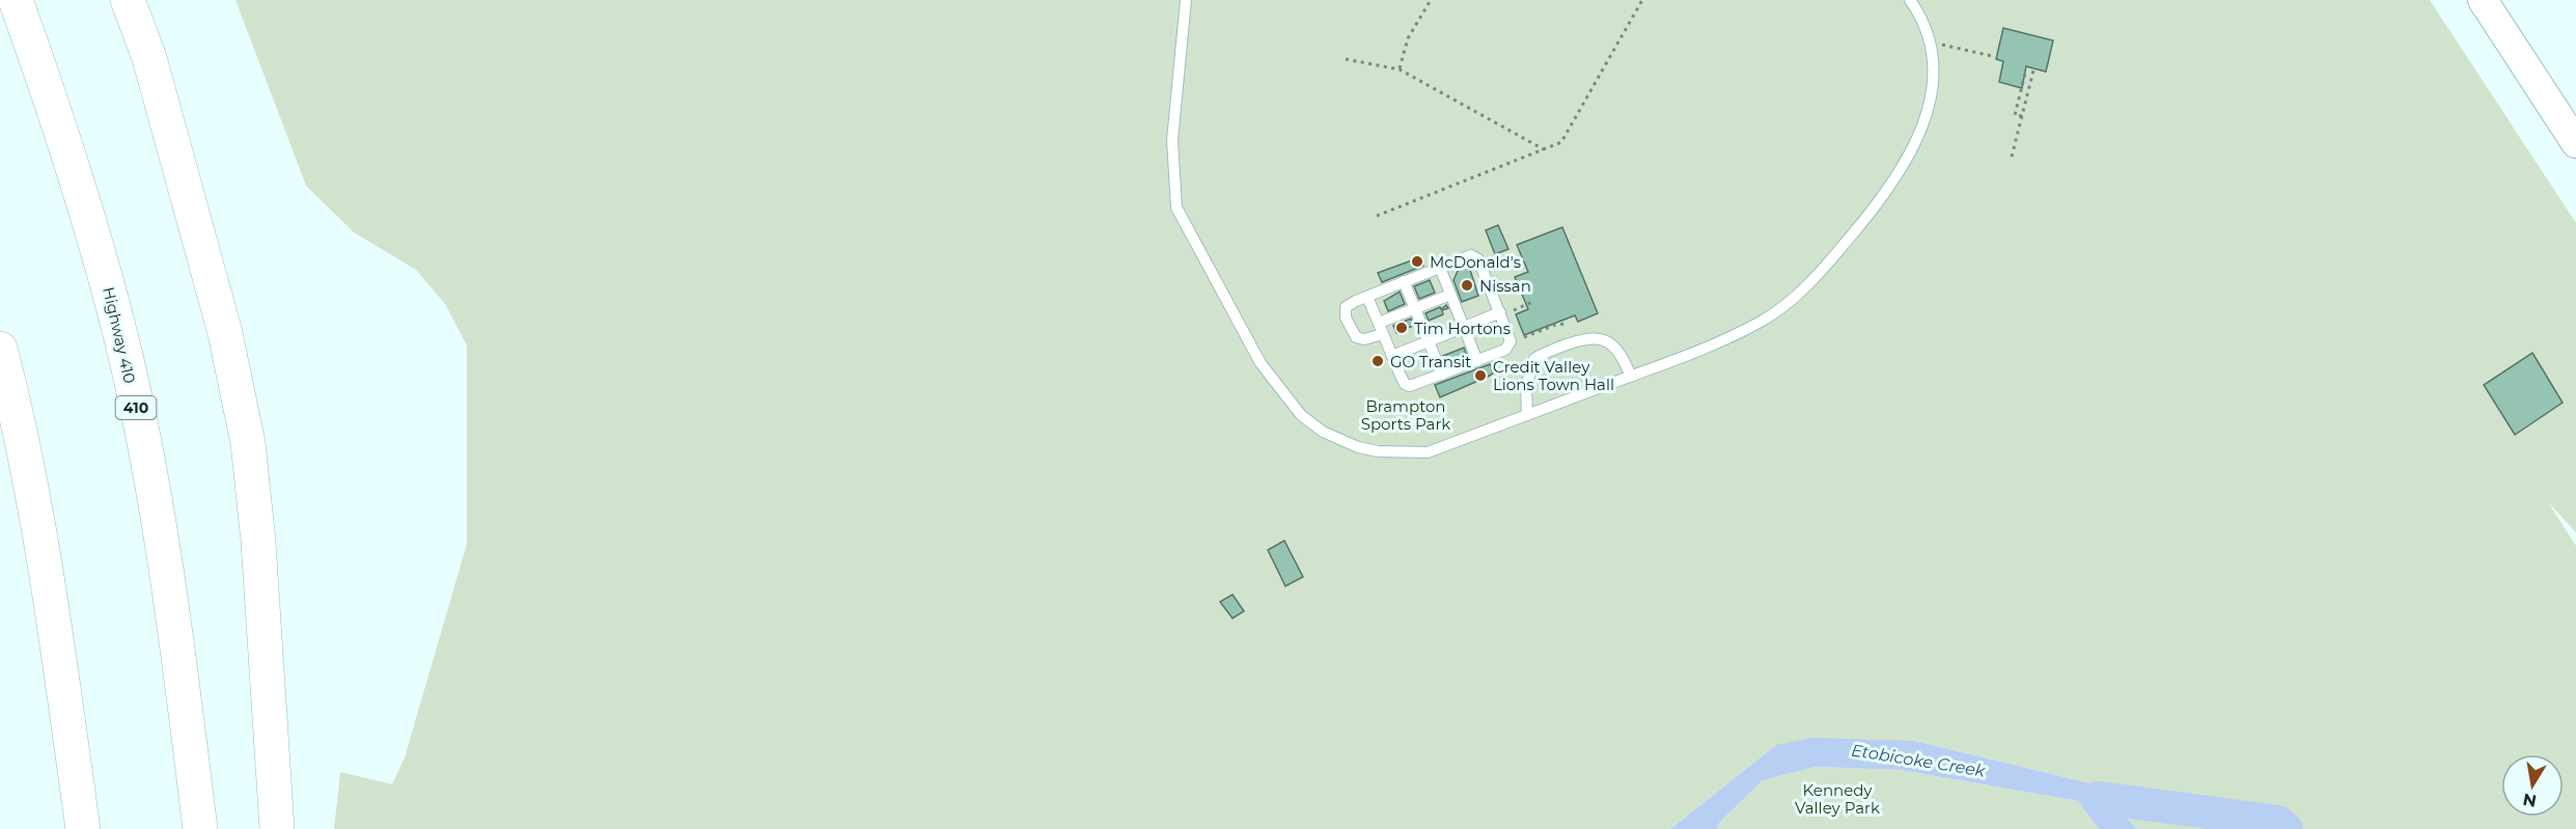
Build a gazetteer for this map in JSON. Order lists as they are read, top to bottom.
{
  "streets": {
    "highway": ["Highway 410", "410"]
  },
  "water": ["Etobicoke Creek"],
  "parks": ["Brampton Sports Park", "Kennedy Valley Park"],
  "places": [
    "McDonald's",
    "Nissan",
    "Tim Hortons",
    "GO Transit",
    "Credit Valley Lions Town Hall"
  ],
  "north": "bottom"
}
